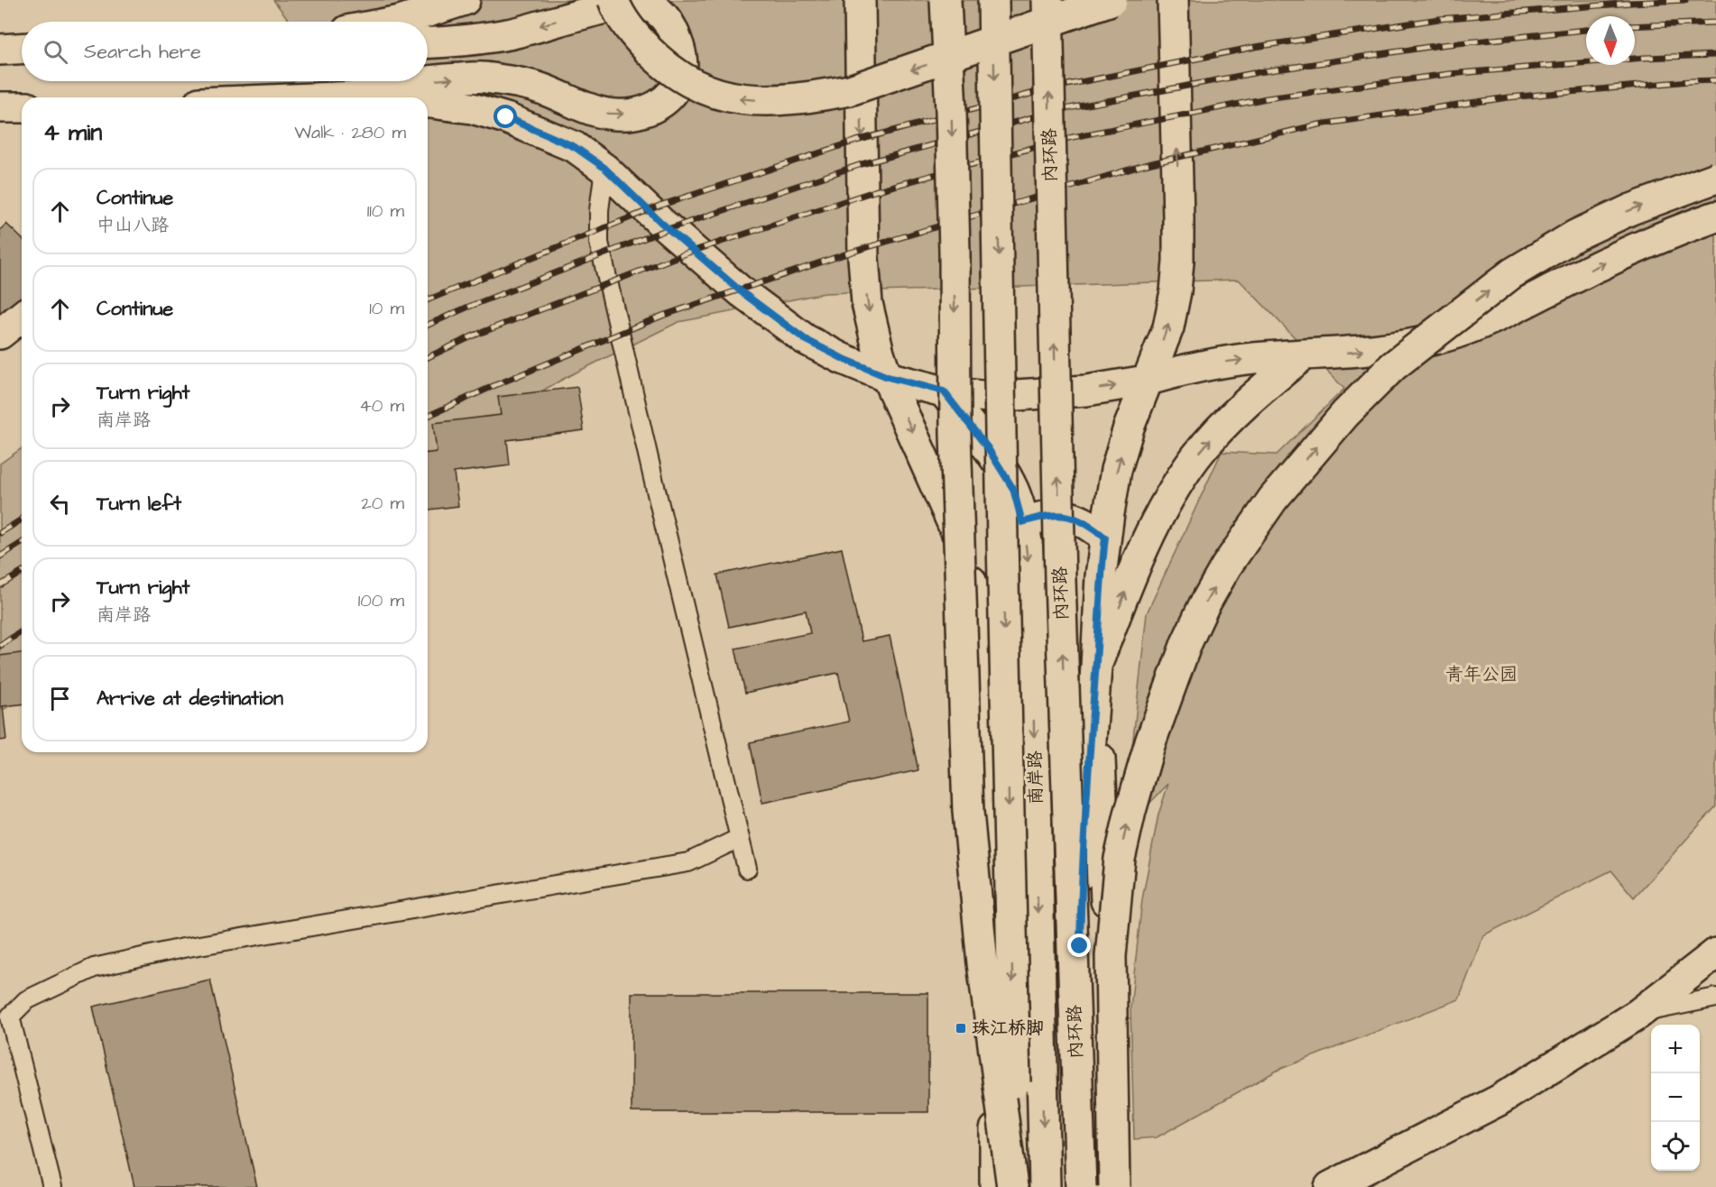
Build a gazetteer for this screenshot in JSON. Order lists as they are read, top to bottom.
{
  "streets": {
    "main road": ["内环路", "南岸路"]
  },
  "parks": ["青年公园"],
  "places": {
    "transit": ["珠江桥脚"]
  },
  "north": "bottom",
  "page": {
    "search": "Search here",
    "heading": ["4 min", "Walk · 280 m"],
    "list": [
      ["Continue", "中山八路", "110 m"],
      ["Continue", "10 m"],
      ["Turn right", "南岸路", "40 m"],
      ["Turn left", "20 m"],
      ["Turn right", "南岸路", "100 m"],
      "Arrive at destination"
    ],
    "map_buttons": ["+", "−"]
  }
}
